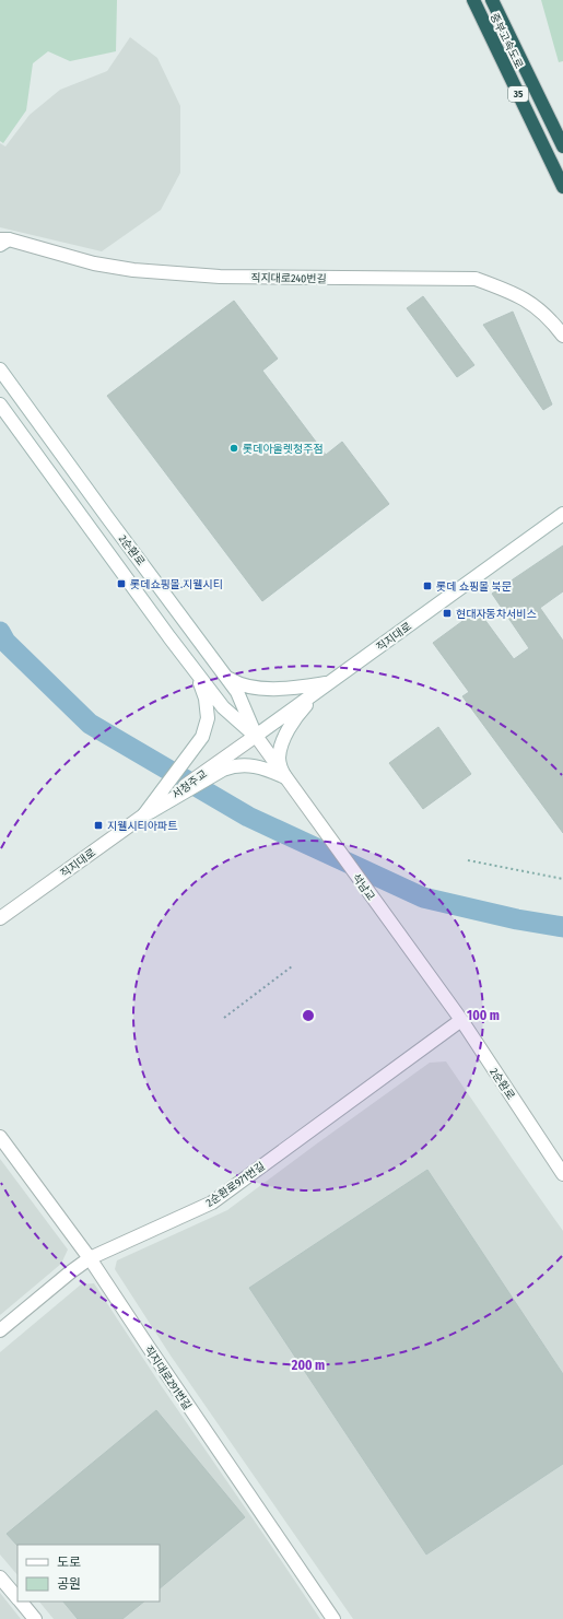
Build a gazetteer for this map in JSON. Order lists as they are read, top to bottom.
{
  "streets": {
    "highway": ["중부고속도로", "35"],
    "street": [
      "직지대로240번길",
      "2순환로",
      "직지대로",
      "석남교",
      "2순환로971번길",
      "직지대로291번길"
    ]
  },
  "crossings": [
    ["2순환로", "직지대로"],
    ["2순환로", "석남교"],
    ["2순환로", "2순환로971번길"],
    ["2순환로971번길", "직지대로291번길"]
  ],
  "places": {
    "other": ["롯데아울렛청주점"],
    "transit": [
      "롯데쇼핑몰.지웰시티",
      "롯데 쇼핑몰 북문",
      "현대자동차서비스",
      "지웰시티아파트"
    ]
  },
  "legend": ["도로", "공원"],
  "rings": ["100 m", "200 m"]
}
